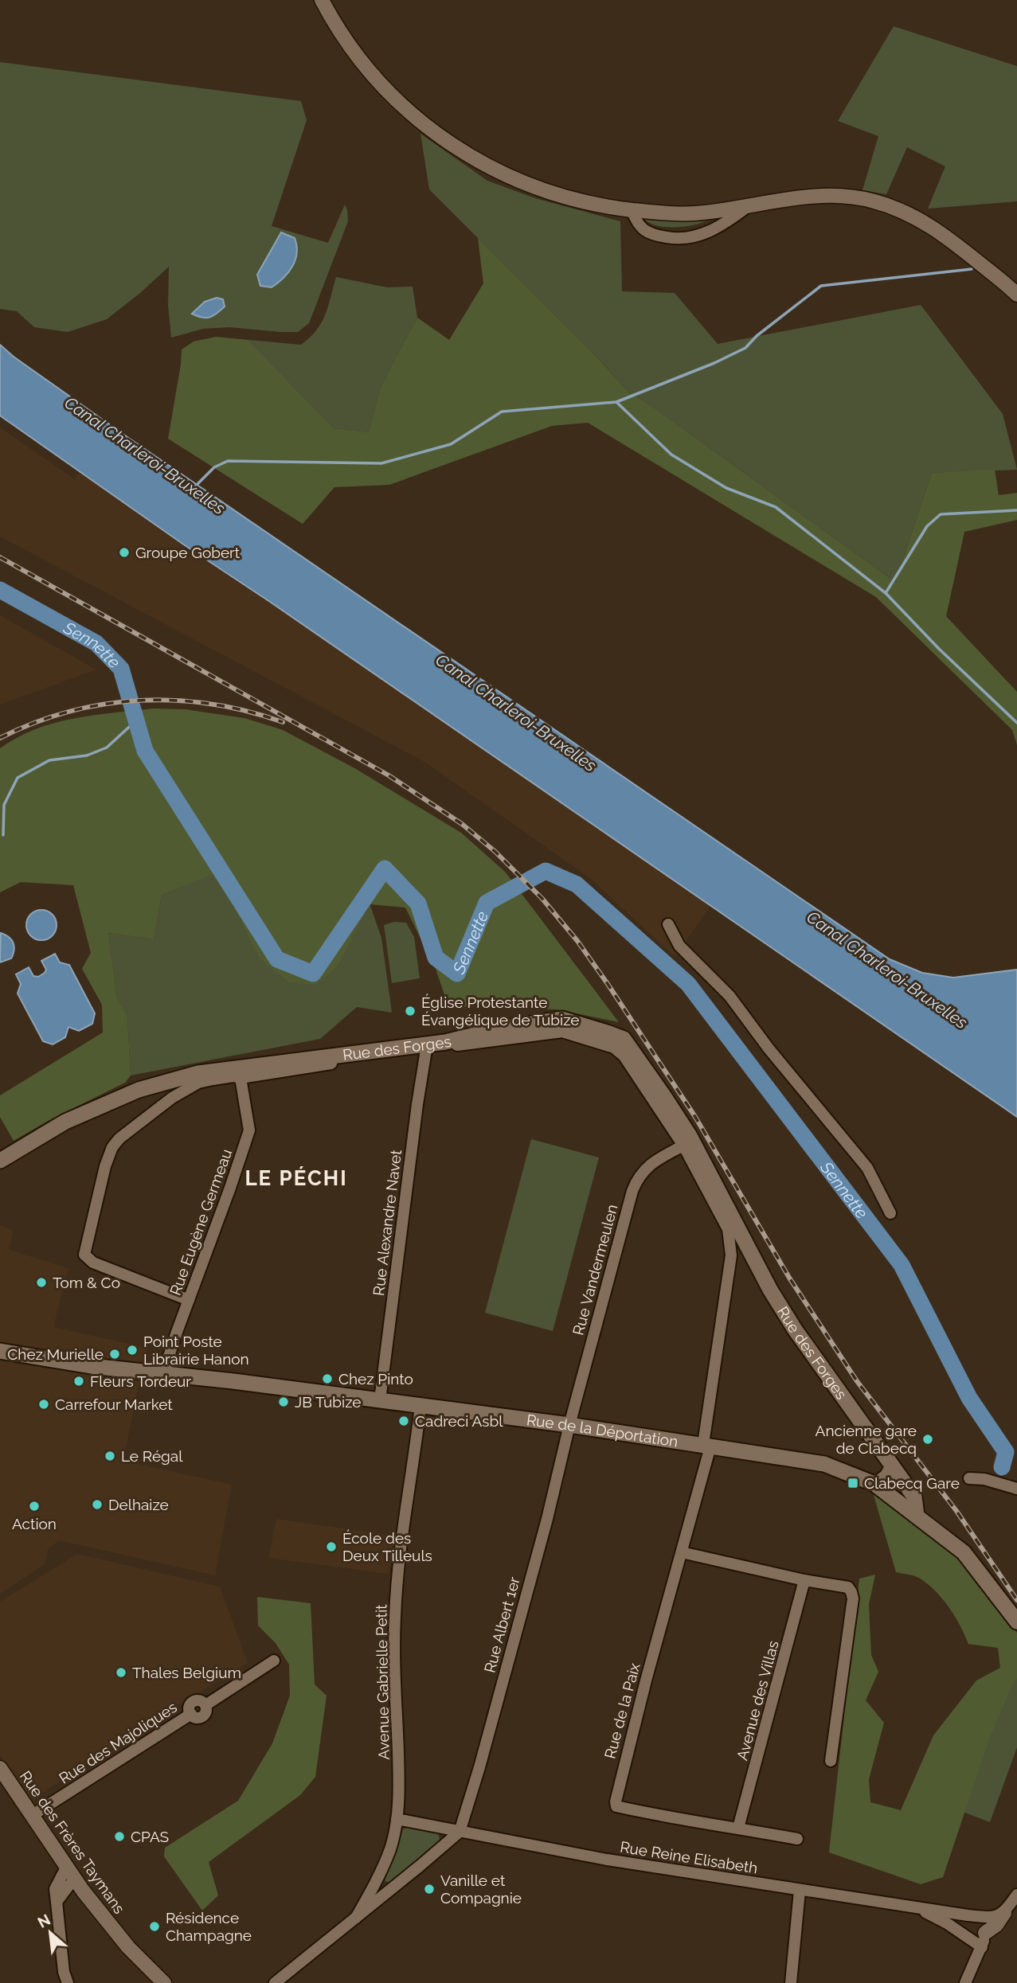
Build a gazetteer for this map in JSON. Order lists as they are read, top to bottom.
{
  "streets": {
    "main road": ["Rue des Forges", "Rue de la Déportation"],
    "street": [
      "Rue Eugène Germeau",
      "Rue Alexandre Navet",
      "Rue Vandermeulen",
      "Rue Albert 1er",
      "Avenue Gabrielle Petit",
      "Avenue des Villas",
      "Rue de la Paix",
      "Rue des Majoliques",
      "Rue des Frères Taymans",
      "Rue Reine Elisabeth"
    ]
  },
  "crossings": [
    ["Rue des Forges", "Rue Eugène Germeau"],
    ["Rue des Forges", "Rue Alexandre Navet"],
    ["Rue des Forges", "Rue Vandermeulen"],
    ["Rue des Forges", "Rue de la Déportation"],
    ["Rue des Forges", "Rue de la Paix"],
    ["Rue Eugène Germeau", "Rue de la Déportation"],
    ["Rue Alexandre Navet", "Rue de la Déportation"],
    ["Rue Vandermeulen", "Rue de la Déportation"],
    ["Rue Vandermeulen", "Rue Albert 1er"],
    ["Rue de la Déportation", "Rue Albert 1er"],
    ["Rue de la Déportation", "Avenue Gabrielle Petit"],
    ["Rue de la Déportation", "Rue de la Paix"],
    ["Rue Albert 1er", "Rue Reine Elisabeth"],
    ["Avenue Gabrielle Petit", "Rue Reine Elisabeth"],
    ["Avenue des Villas", "Rue de la Paix"],
    ["Rue des Majoliques", "Rue des Frères Taymans"]
  ],
  "districts": ["LE PÉCHI"],
  "water": ["Canal Charleroi-Bruxelles", "Sennette"],
  "places": {
    "other": [
      "Groupe Gobert",
      "Église Protestante Évangélique de Tubize",
      "Tom & Co",
      "Point Poste Librairie Hanon",
      "Chez Murielle",
      "Chez Pinto",
      "Fleurs Tordeur",
      "JB Tubize",
      "Carrefour Market",
      "Cadreci Asbl",
      "Ancienne gare de Clabecq",
      "Le Régal",
      "Delhaize",
      "Action",
      "École des Deux Tilleuls",
      "Thales Belgium",
      "CPAS",
      "Vanille et Compagnie",
      "Résidence Champagne"
    ],
    "transit": ["Clabecq Gare"]
  },
  "north": "top left"
}
